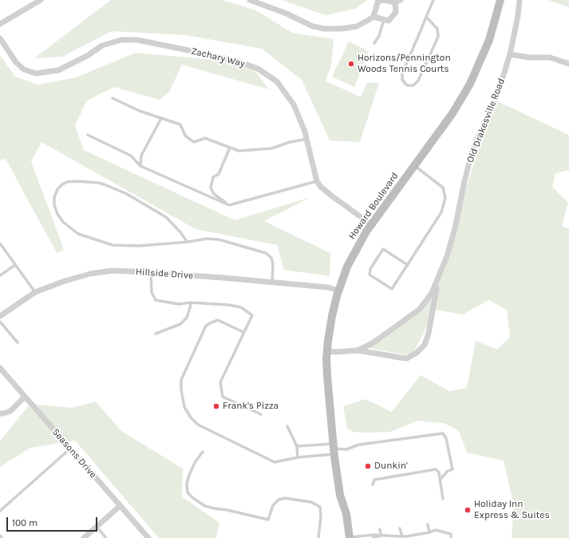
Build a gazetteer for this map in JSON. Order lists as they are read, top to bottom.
{
  "streets": {
    "main road": ["Howard Boulevard"],
    "street": [
      "Zachary Way",
      "Old Drakesville Road",
      "Hillside Drive",
      "Seasons Drive"
    ]
  },
  "crossings": [
    ["Old Drakesville Road", "Howard Boulevard"],
    ["Howard Boulevard", "Hillside Drive"]
  ],
  "places": [
    "Horizons/Pennington Woods Tennis Courts",
    "Frank's Pizza",
    "Dunkin'",
    "Holiday Inn Express & Suites"
  ],
  "scale_bar": "100 m"
}
